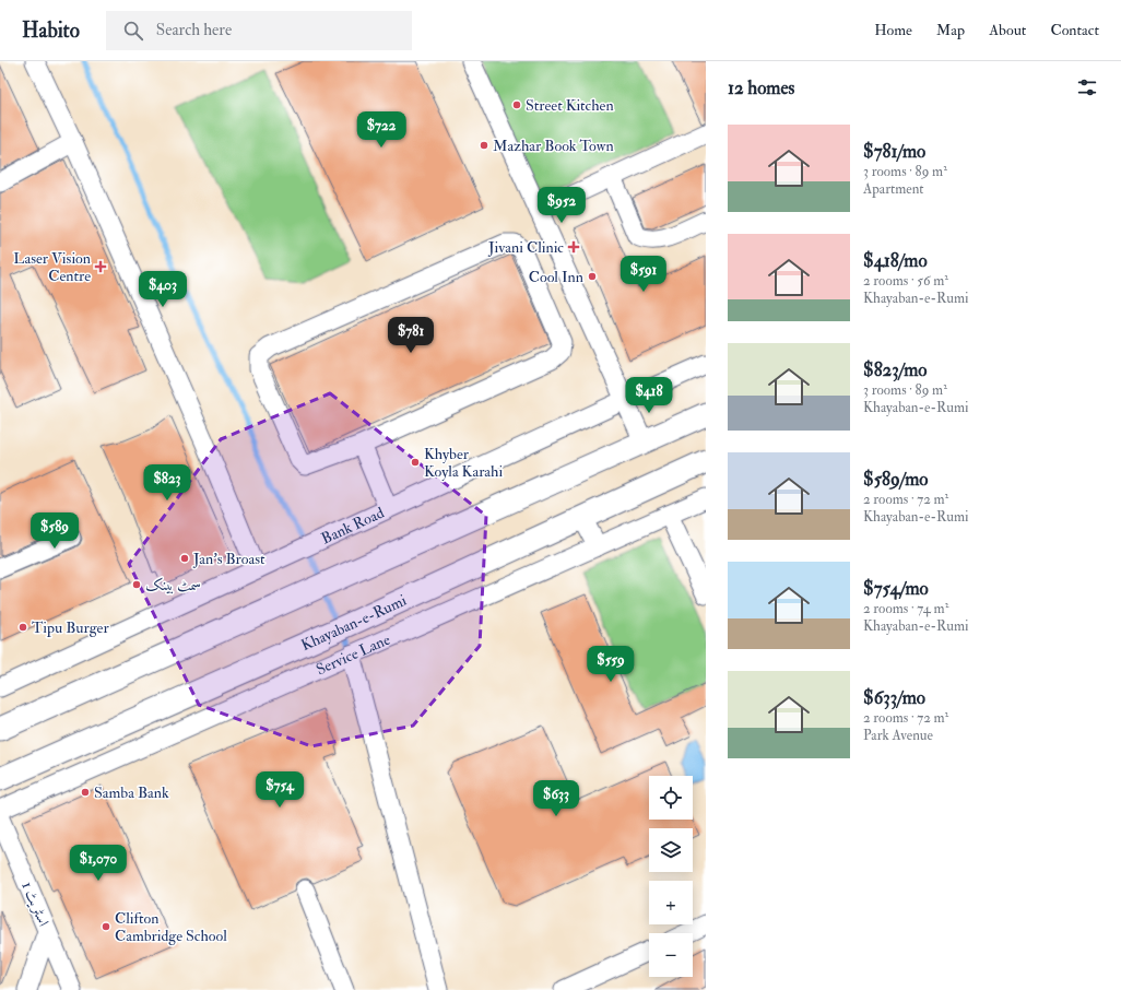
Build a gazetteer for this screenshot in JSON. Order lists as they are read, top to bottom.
{
  "streets": {
    "main road": ["Khayaban-e-Rumi"],
    "street": ["Bank Road", "Service Lane", "اسٹریٹ 1"]
  },
  "places": {
    "other": [
      "Street Kitchen",
      "Mazhar Book Town",
      "Cool Inn",
      "Khyber Koyla Karahi",
      "Jan's Broast",
      "سمٹ بینک",
      "Tipu Burger",
      "Samba Bank",
      "Clifton Cambridge School"
    ],
    "health": ["Jivani Clinic", "Laser Vision Centre"]
  },
  "page": {
    "header": "Habito",
    "search": "Search here",
    "nav": [
      "Home",
      "Map",
      "About",
      "Contact"
    ],
    "heading": "12 homes",
    "price": [
      "$722",
      "$952",
      "$591",
      "$403",
      "$781",
      "$418",
      "$823",
      "$589",
      "$559",
      "$754",
      "$633",
      "$1,070"
    ],
    "list": [
      {
        "name": "$781/mo",
        "note": "3 rooms · 89 m² · Apartment"
      },
      {
        "name": "$418/mo",
        "note": "2 rooms · 56 m² · Khayaban-e-Rumi"
      },
      {
        "name": "$823/mo",
        "note": "3 rooms · 89 m² · Khayaban-e-Rumi"
      },
      {
        "name": "$589/mo",
        "note": "2 rooms · 72 m² · Khayaban-e-Rumi"
      },
      {
        "name": "$754/mo",
        "note": "2 rooms · 74 m² · Khayaban-e-Rumi"
      },
      {
        "name": "$633/mo",
        "note": "2 rooms · 72 m² · Park Avenue"
      }
    ],
    "map_buttons": ["+", "−"]
  }
}
